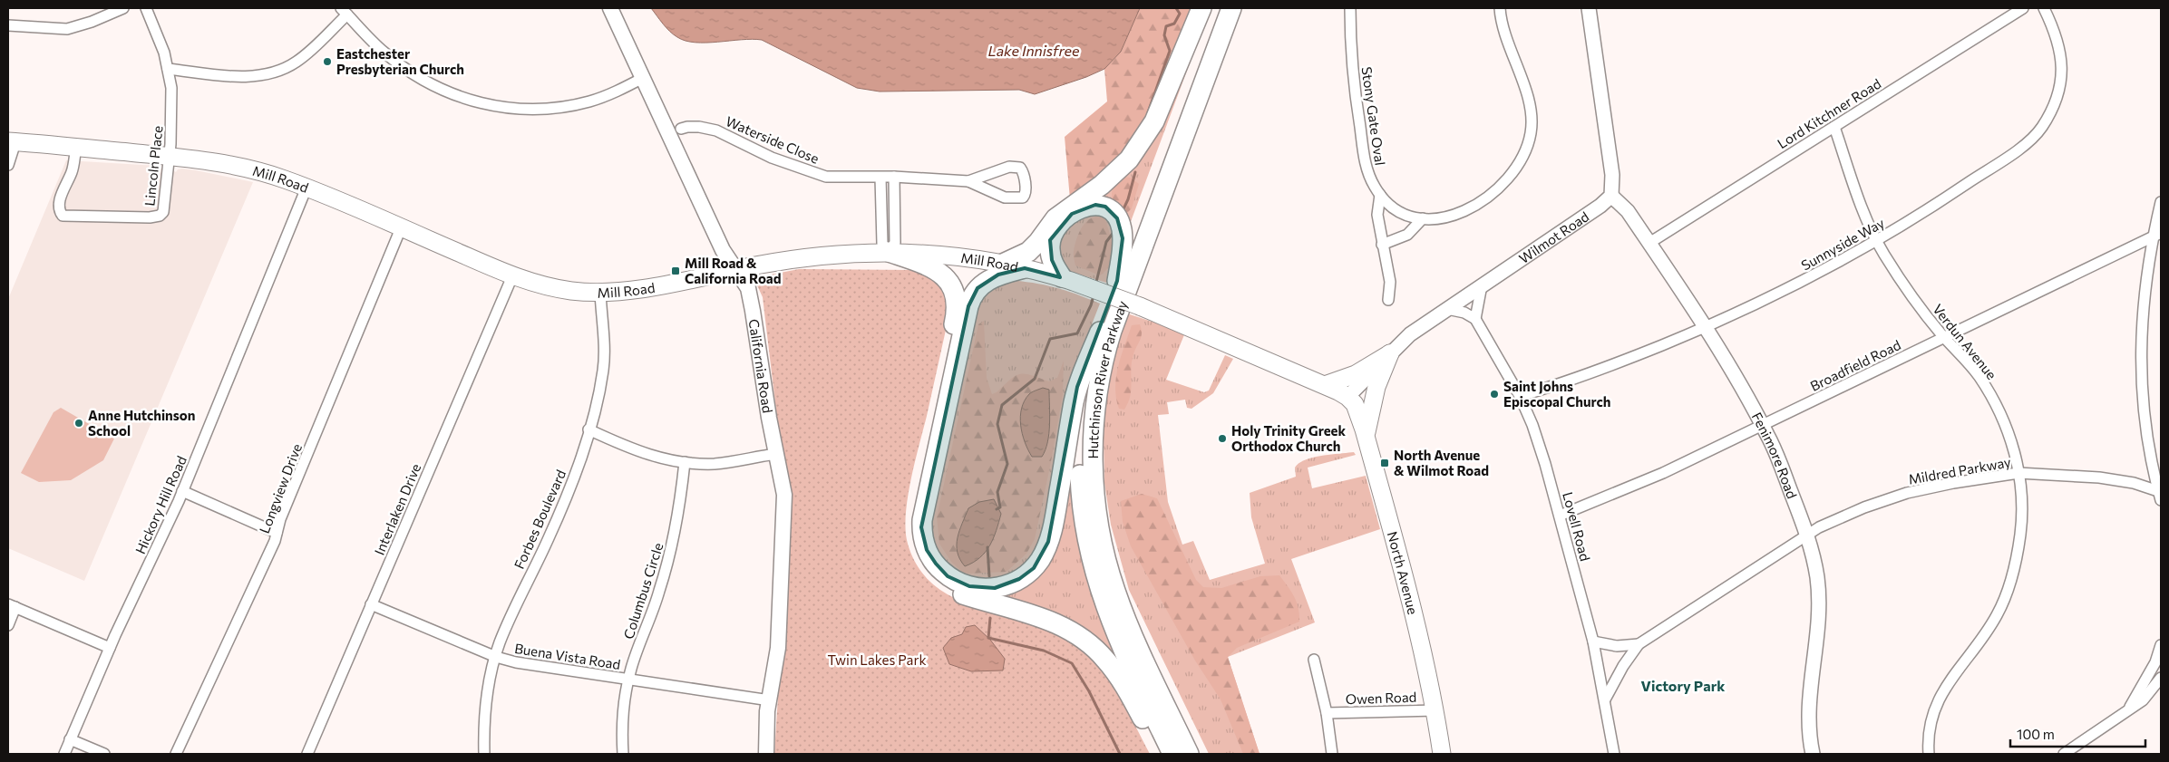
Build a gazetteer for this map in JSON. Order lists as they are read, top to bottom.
{
  "streets": {
    "highway": ["Hutchinson River Parkway"],
    "main road": ["Mill Road", "California Road", "North Avenue"],
    "street": [
      "Lord Kitchner Road",
      "Stony Gate Oval",
      "Waterside Close",
      "Lincoln Place",
      "Wilmot Road",
      "Sunnyside Way",
      "Verdun Avenue",
      "Broadfield Road",
      "Fenimore Road",
      "Mildred Parkway",
      "Longview Drive",
      "Hickory Hill Road",
      "Interlaken Drive",
      "Forbes Boulevard",
      "Lovell Road",
      "Columbus Circle",
      "Buena Vista Road",
      "Owen Road"
    ]
  },
  "crossings": [
    ["Lord Kitchner Road", "Verdun Avenue"],
    ["Lord Kitchner Road", "Fenimore Road"],
    ["Lincoln Place", "Mill Road"],
    ["Mill Road", "Wilmot Road"],
    ["Mill Road", "California Road"],
    ["Mill Road", "Longview Drive"],
    ["Mill Road", "Hickory Hill Road"],
    ["Mill Road", "Interlaken Drive"],
    ["Mill Road", "Forbes Boulevard"],
    ["Mill Road", "North Avenue"],
    ["Wilmot Road", "Fenimore Road"],
    ["Wilmot Road", "North Avenue"],
    ["Sunnyside Way", "Verdun Avenue"],
    ["Sunnyside Way", "Fenimore Road"],
    ["Sunnyside Way", "Lovell Road"],
    ["Verdun Avenue", "Broadfield Road"],
    ["Verdun Avenue", "Mildred Parkway"],
    ["Broadfield Road", "Fenimore Road"],
    ["Broadfield Road", "Lovell Road"],
    ["California Road", "Buena Vista Road"],
    ["Fenimore Road", "Mildred Parkway"],
    ["Mildred Parkway", "Lovell Road"],
    ["Interlaken Drive", "Buena Vista Road"],
    ["Forbes Boulevard", "Buena Vista Road"],
    ["North Avenue", "Owen Road"],
    ["Columbus Circle", "Buena Vista Road"]
  ],
  "districts": ["Victory Park"],
  "water": ["Lake Innisfree"],
  "parks": ["Twin Lakes Park"],
  "places": {
    "other": [
      "Eastchester Presbyterian Church",
      "Saint Johns Episcopal Church",
      "Anne Hutchinson School",
      "Holy Trinity Greek Orthodox Church"
    ],
    "transit": ["Mill Road & California Road", "North Avenue & Wilmot Road"]
  },
  "scale_bar": "100 m"
}
